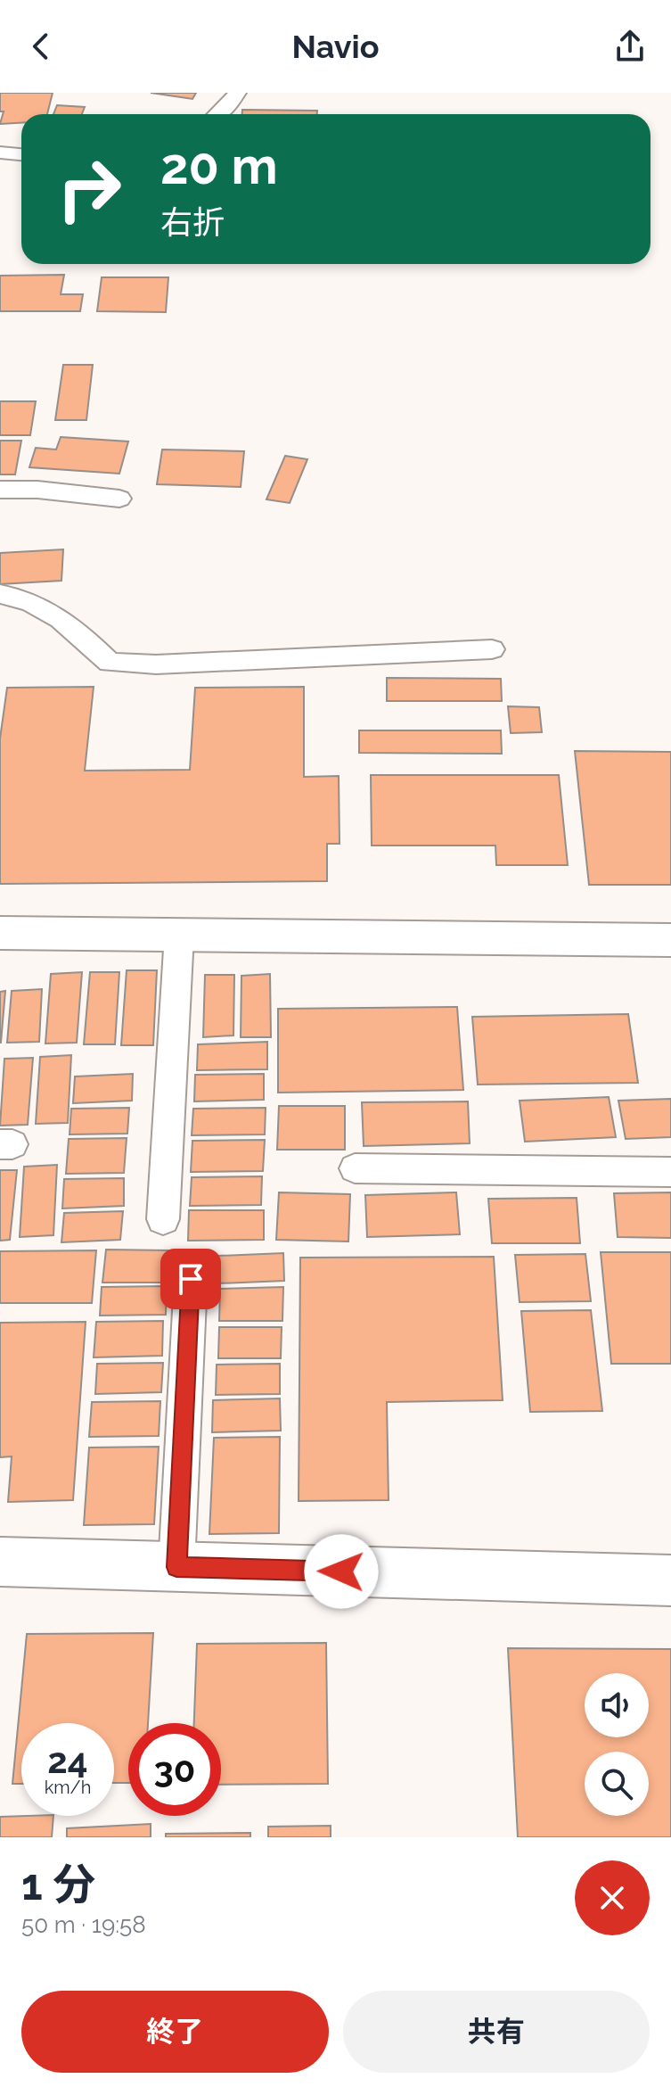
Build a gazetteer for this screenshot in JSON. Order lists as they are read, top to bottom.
{
  "page": {
    "header": "Navio",
    "turn": ["20 m", "右折"],
    "speed": "24 km/h",
    "limit": "30",
    "heading": ["1 分", "50 m · 19:58"],
    "buttons": ["終了", "共有"]
  }
}
